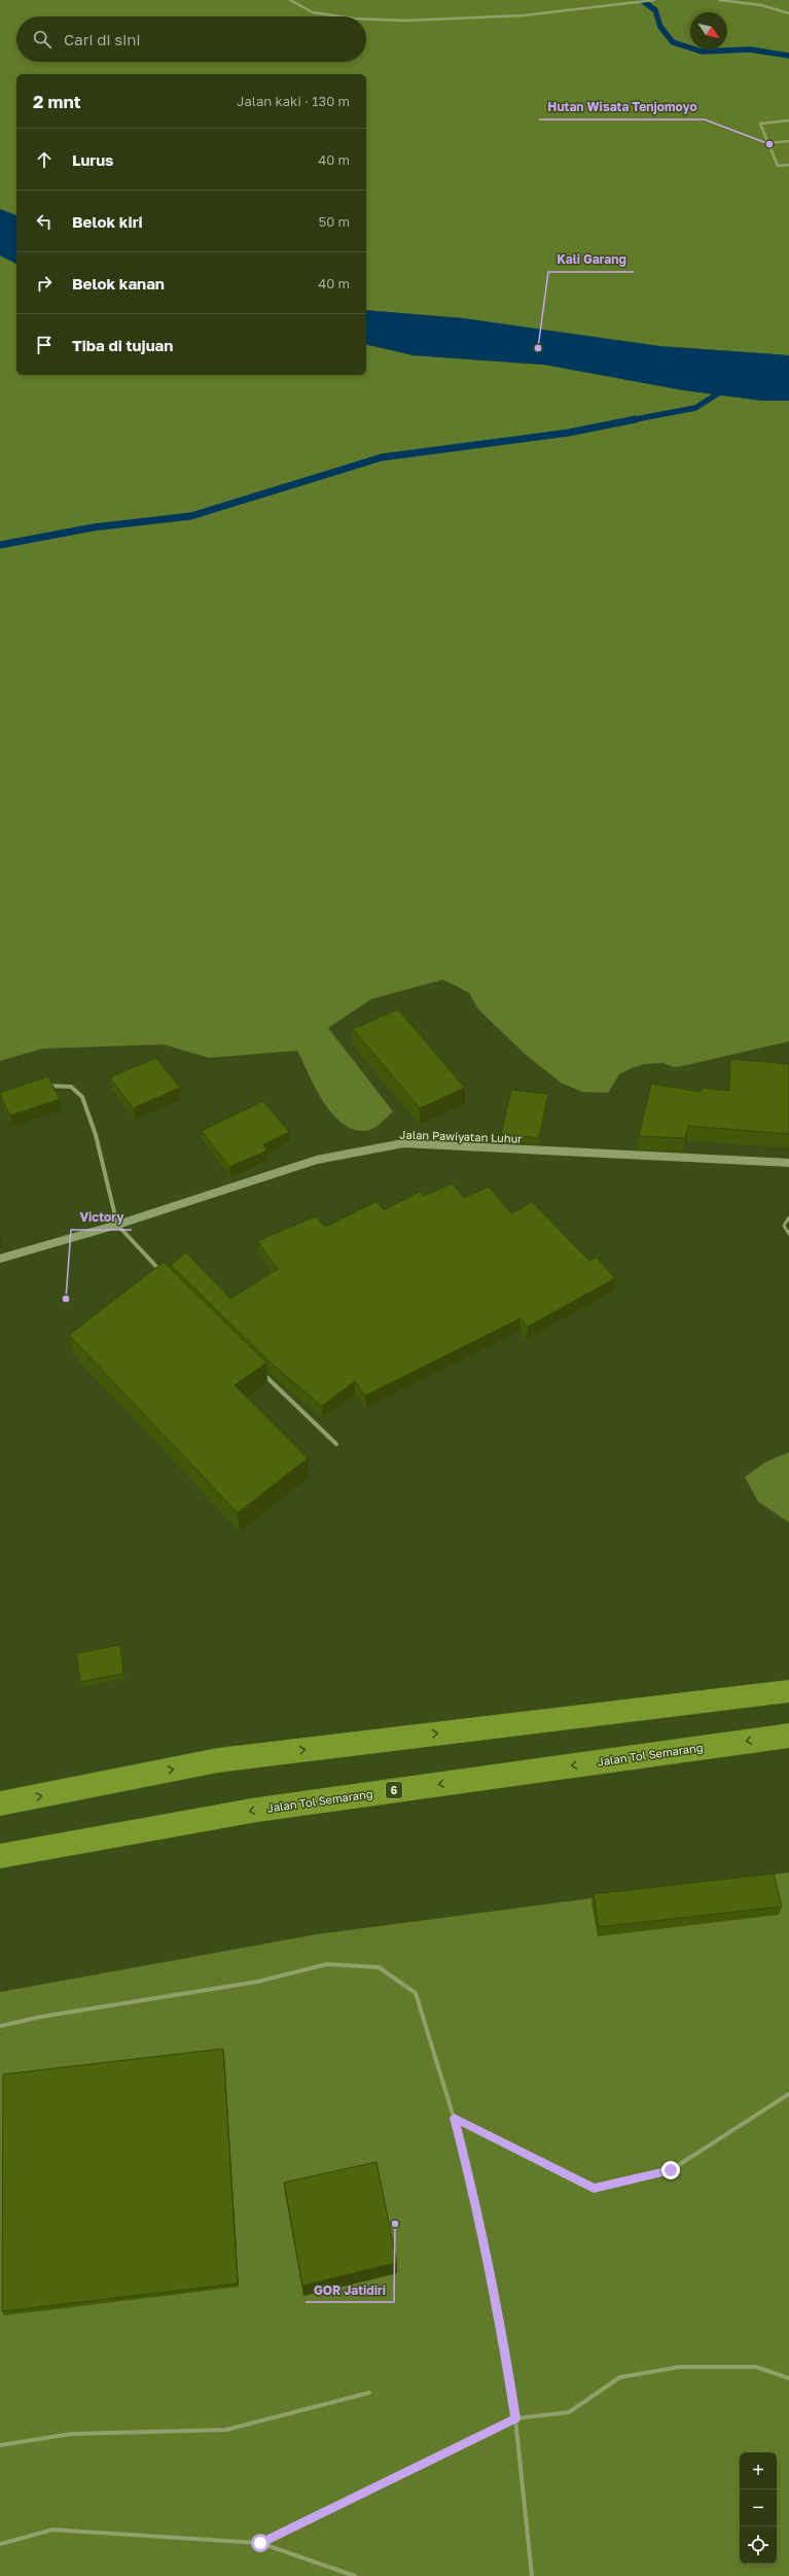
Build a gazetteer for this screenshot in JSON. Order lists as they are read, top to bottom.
{
  "streets": {
    "highway": ["Jalan Tol Semarang", "6"],
    "main road": ["Jalan Pawiyatan Luhur"]
  },
  "places": [
    "Hutan Wisata Tenjomoyo",
    "Kali Garang",
    "Victory",
    "GOR Jatidiri"
  ],
  "north": "bottom right",
  "page": {
    "search": "Cari di sini",
    "heading": ["2 mnt", "Jalan kaki · 130 m"],
    "list": [
      ["Lurus", "40 m"],
      ["Belok kiri", "50 m"],
      ["Belok kanan", "40 m"],
      "Tiba di tujuan"
    ],
    "map_buttons": ["+", "−"]
  }
}
